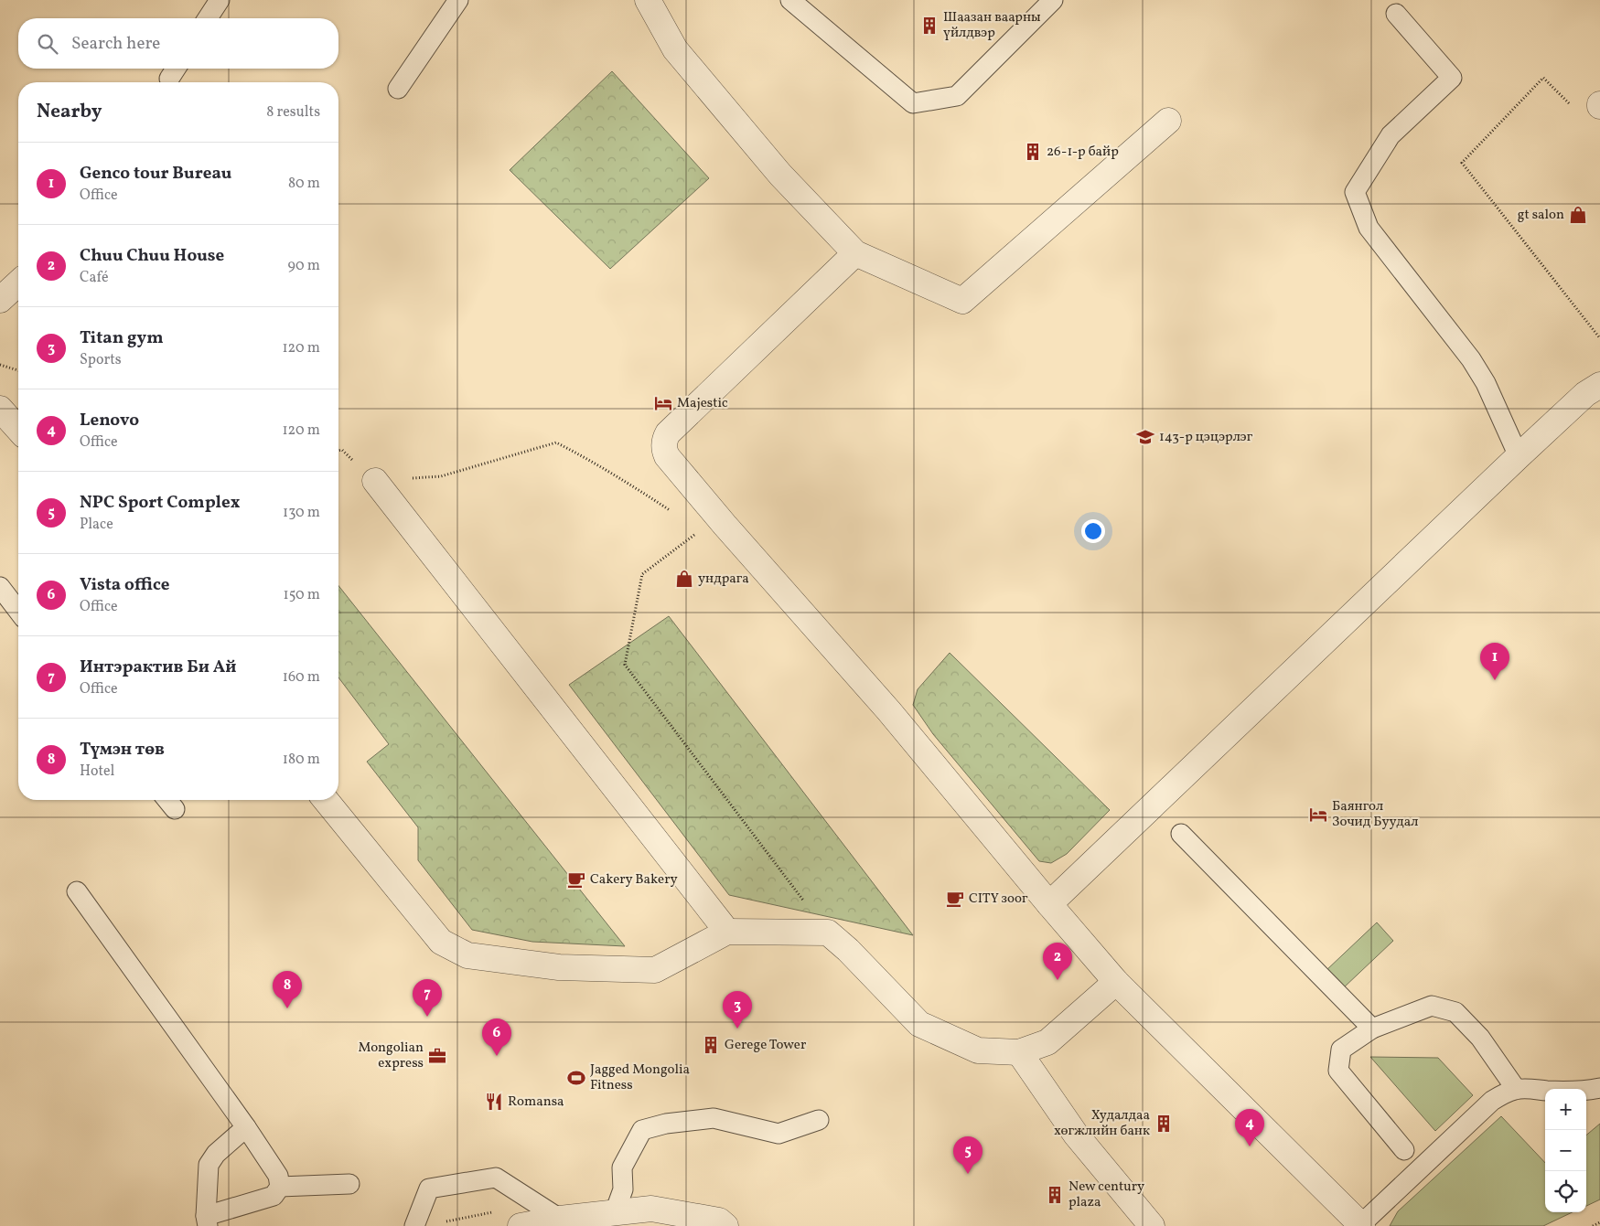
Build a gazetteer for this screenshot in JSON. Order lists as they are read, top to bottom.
{
  "places": {
    "building": [
      "Шаазан ваарны үйлдвэр",
      "26-1-р байр",
      "Gerege Tower",
      "Худалдаа хөгжлийн банк",
      "New century plaza"
    ],
    "shop": ["gt salon", "ундрага"],
    "hotel": ["Majestic", "Баянгол Зочид Буудал"],
    "school or university": ["143-р цэцэрлэг"],
    "cafe": ["Cakery Bakery", "CITY зоог"],
    "office": ["Mongolian express"],
    "sports": ["Jagged Mongolia Fitness"],
    "restaurant": ["Romansa"]
  },
  "page": {
    "search": "Search here",
    "heading": ["Nearby", "8 results"],
    "list": [
      {
        "mark": "1",
        "name": "Genco tour Bureau",
        "note": "Office",
        "value": "80 m"
      },
      {
        "mark": "2",
        "name": "Chuu Chuu House",
        "note": "Café",
        "value": "90 m"
      },
      {
        "mark": "3",
        "name": "Titan gym",
        "note": "Sports",
        "value": "120 m"
      },
      {
        "mark": "4",
        "name": "Lenovo",
        "note": "Office",
        "value": "120 m"
      },
      {
        "mark": "5",
        "name": "NPC Sport Complex",
        "note": "Place",
        "value": "130 m"
      },
      {
        "mark": "6",
        "name": "Vista office",
        "note": "Office",
        "value": "150 m"
      },
      {
        "mark": "7",
        "name": "Интэрактив Би Ай",
        "note": "Office",
        "value": "160 m"
      },
      {
        "mark": "8",
        "name": "Түмэн төв",
        "note": "Hotel",
        "value": "180 m"
      }
    ],
    "pins": [
      "1",
      "2",
      "8",
      "7",
      "3",
      "6",
      "4",
      "5"
    ],
    "map_buttons": ["+", "−"]
  }
}
